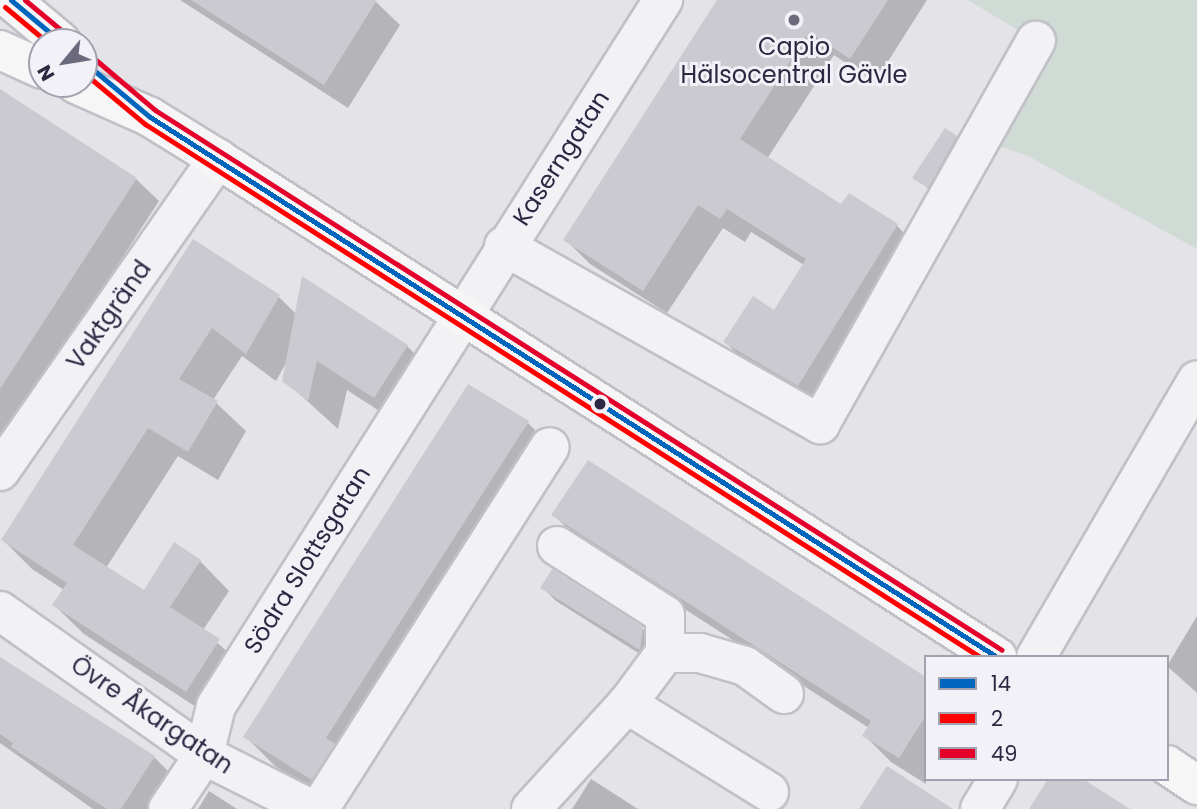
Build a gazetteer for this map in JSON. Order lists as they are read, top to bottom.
{
  "streets": {
    "street": [
      "Kaserngatan",
      "Vaktgränd",
      "Södra Slottsgatan",
      "Övre Åkargatan"
    ]
  },
  "crossings": [
    ["Kaserngatan", "Södra Slottsgatan"],
    ["Södra Slottsgatan", "Övre Åkargatan"]
  ],
  "places": ["Capio Hälsocentral Gävle"],
  "lines": ["transit line 14", "transit line 49", "transit line 2"],
  "legend": ["14", "2", "49"],
  "north": "bottom left"
}
